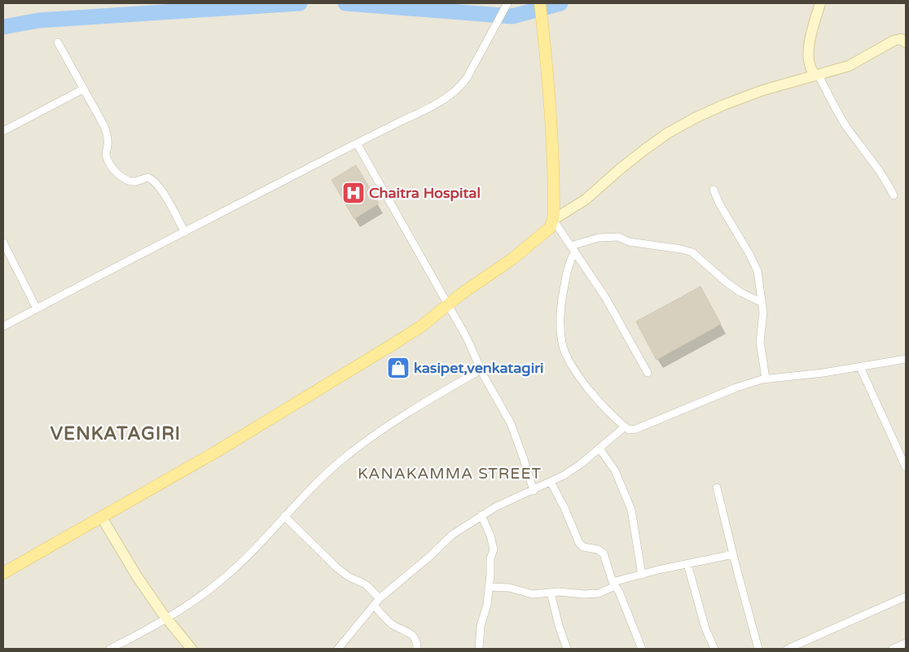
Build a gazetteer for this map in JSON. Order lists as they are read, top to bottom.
{
  "districts": ["VENKATAGIRI", "KANAKAMMA STREET"],
  "places": {
    "hospital": ["Chaitra Hospital"],
    "shop": ["kasipet,venkatagiri"]
  }
}
